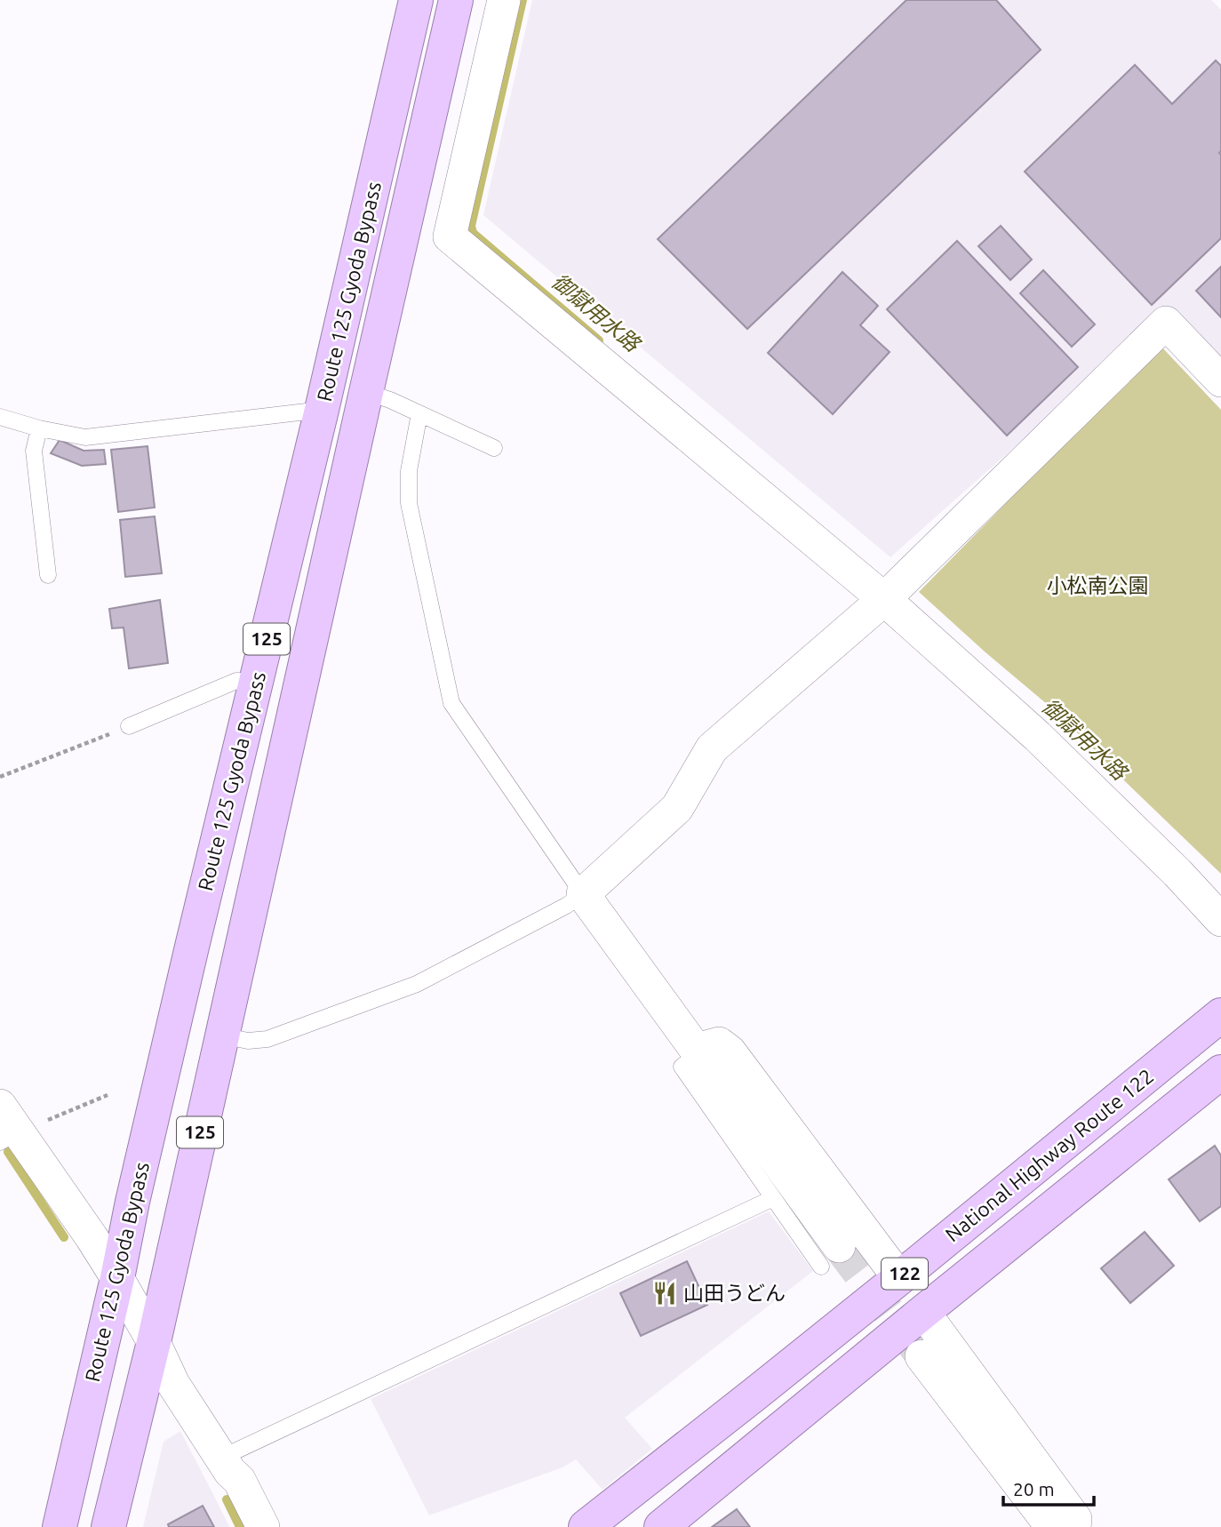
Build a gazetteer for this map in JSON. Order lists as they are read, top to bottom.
{
  "streets": {
    "highway": [
      "Route 125 Gyoda Bypass",
      "125",
      "National Highway Route 122",
      "122"
    ]
  },
  "water": ["御獄用水路"],
  "parks": ["小松南公園"],
  "places": {
    "restaurant": ["山田うどん"]
  },
  "scale_bar": "20 m"
}
